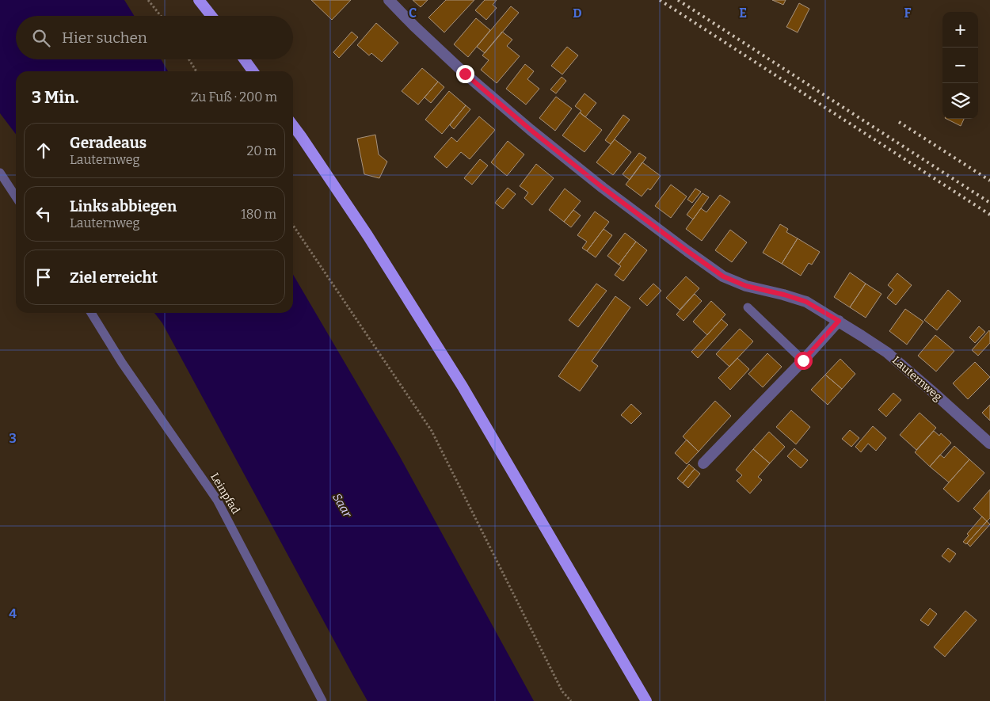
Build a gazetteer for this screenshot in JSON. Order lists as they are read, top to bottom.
{
  "streets": {
    "street": ["Lauternweg"],
    "lane": ["Leinpfad"]
  },
  "water": ["Saar"],
  "page": {
    "map_buttons": ["+", "−"],
    "search": "Hier suchen",
    "heading": ["3 Min.", "Zu Fuß · 200 m"],
    "list": [
      ["Geradeaus", "Lauternweg", "20 m"],
      ["Links abbiegen", "Lauternweg", "180 m"],
      "Ziel erreicht"
    ]
  },
  "grid": {
    "columns": [
      "C",
      "D",
      "E",
      "F"
    ],
    "rows": ["3", "4"]
  }
}
